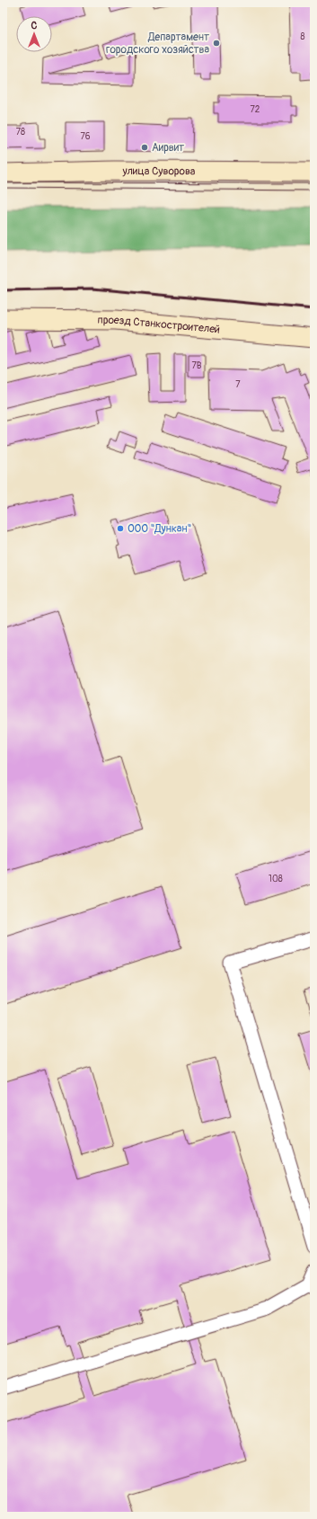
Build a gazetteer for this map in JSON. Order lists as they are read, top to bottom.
{
  "streets": {
    "main road": ["улица Суворова", "проезд Станкостроителей"]
  },
  "places": ["Департамент городского хозяйства", "Аирвит", "ООО \"Дункан\""],
  "house_numbers": [
    "8",
    "72",
    "78",
    "76",
    "7В",
    "7",
    "108"
  ],
  "north": "top"
}
